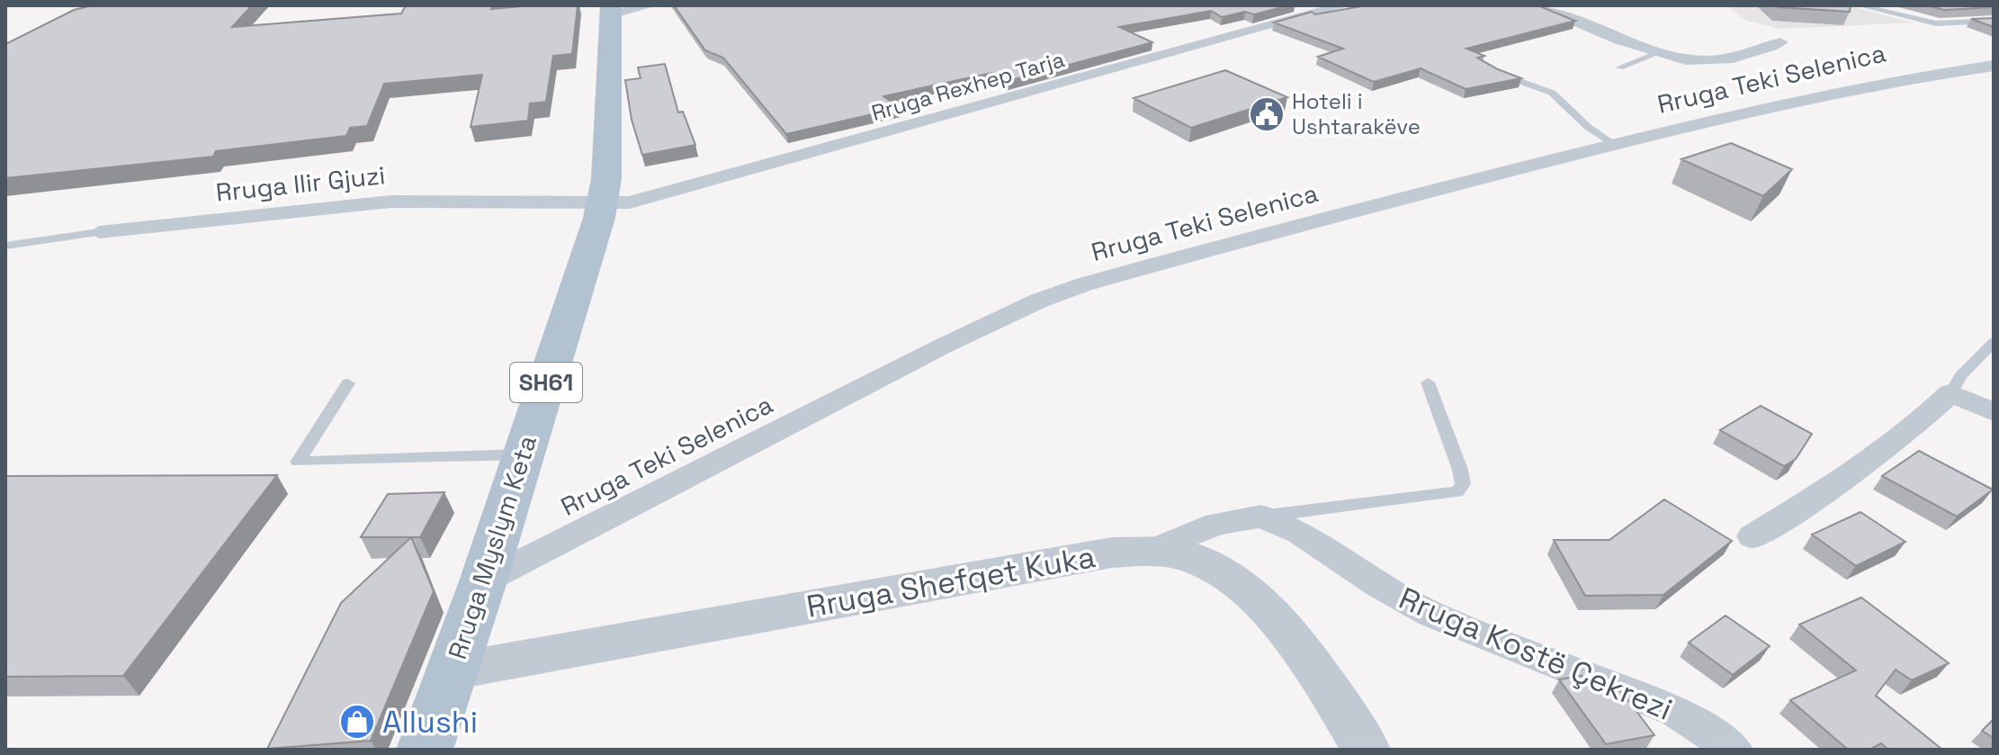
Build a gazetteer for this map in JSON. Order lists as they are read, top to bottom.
{
  "streets": {
    "main road": ["SH61", "Rruga Myslym Keta"],
    "street": [
      "Rruga Teki Selenica",
      "Rruga Rexhep Tarja",
      "Rruga Ilir Gjuzi",
      "Rruga Shefqet Kuka",
      "Rruga Kostë Çekrezi"
    ]
  },
  "crossings": [
    ["Rruga Teki Selenica", "Rruga Myslym Keta"],
    ["Rruga Rexhep Tarja", "Rruga Ilir Gjuzi"],
    ["Rruga Rexhep Tarja", "Rruga Myslym Keta"],
    ["Rruga Ilir Gjuzi", "Rruga Myslym Keta"],
    ["Rruga Myslym Keta", "Rruga Shefqet Kuka"]
  ],
  "places": {
    "public building": ["Hoteli i Ushtarakëve"],
    "shop": ["Allushi"]
  }
}
